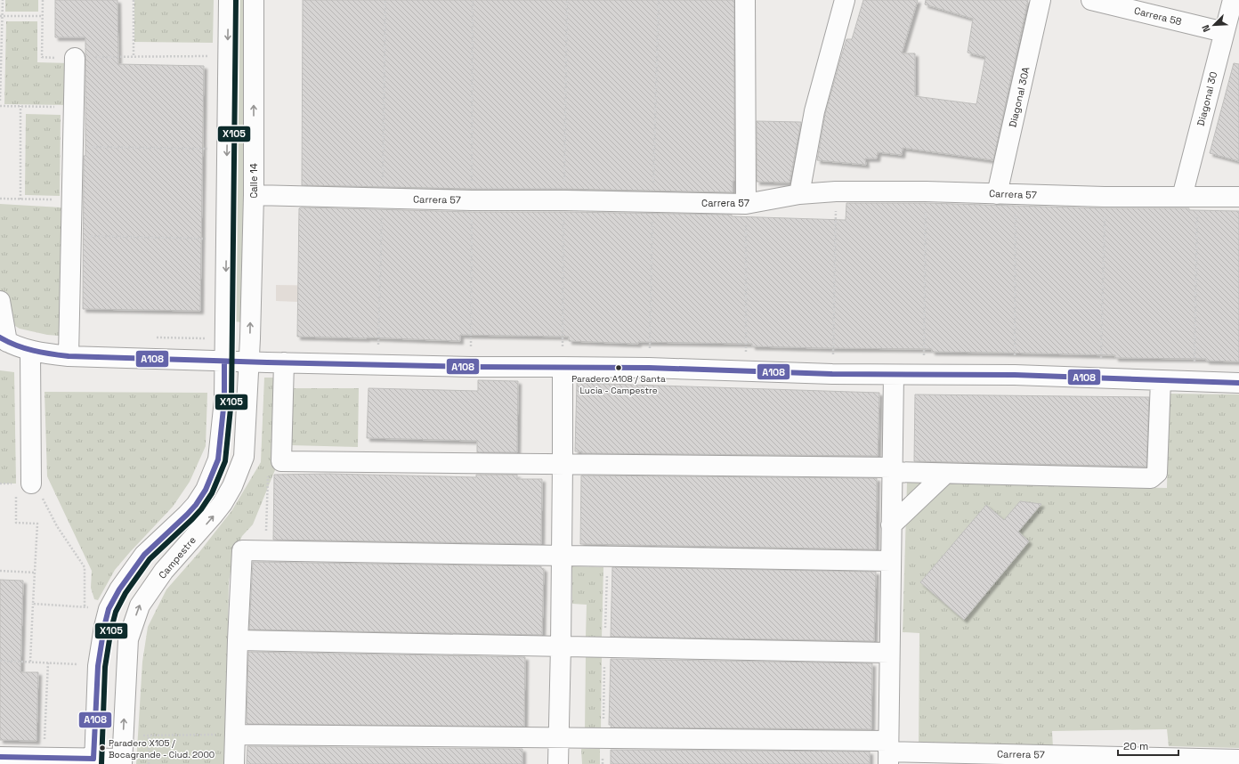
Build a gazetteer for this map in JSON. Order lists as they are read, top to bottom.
{
  "streets": {
    "street": [
      "Carrera 58",
      "Diagonal 30A",
      "Diagonal 30",
      "Calle 14",
      "Carrera 57",
      "Campestre"
    ]
  },
  "crossings": [
    ["Carrera 58", "Diagonal 30"],
    ["Diagonal 30A", "Carrera 57"],
    ["Diagonal 30", "Carrera 57"],
    ["Calle 14", "Carrera 57"],
    ["Calle 14", "Campestre"]
  ],
  "places": ["Paradero A108 / Santa Lucia - Campestre", "Paradero X105 / Bocagrande - Ciud. 2000"],
  "lines": ["transit line X105", "transit line A108"],
  "scale_bar": "20 m",
  "north": "bottom left"
}
